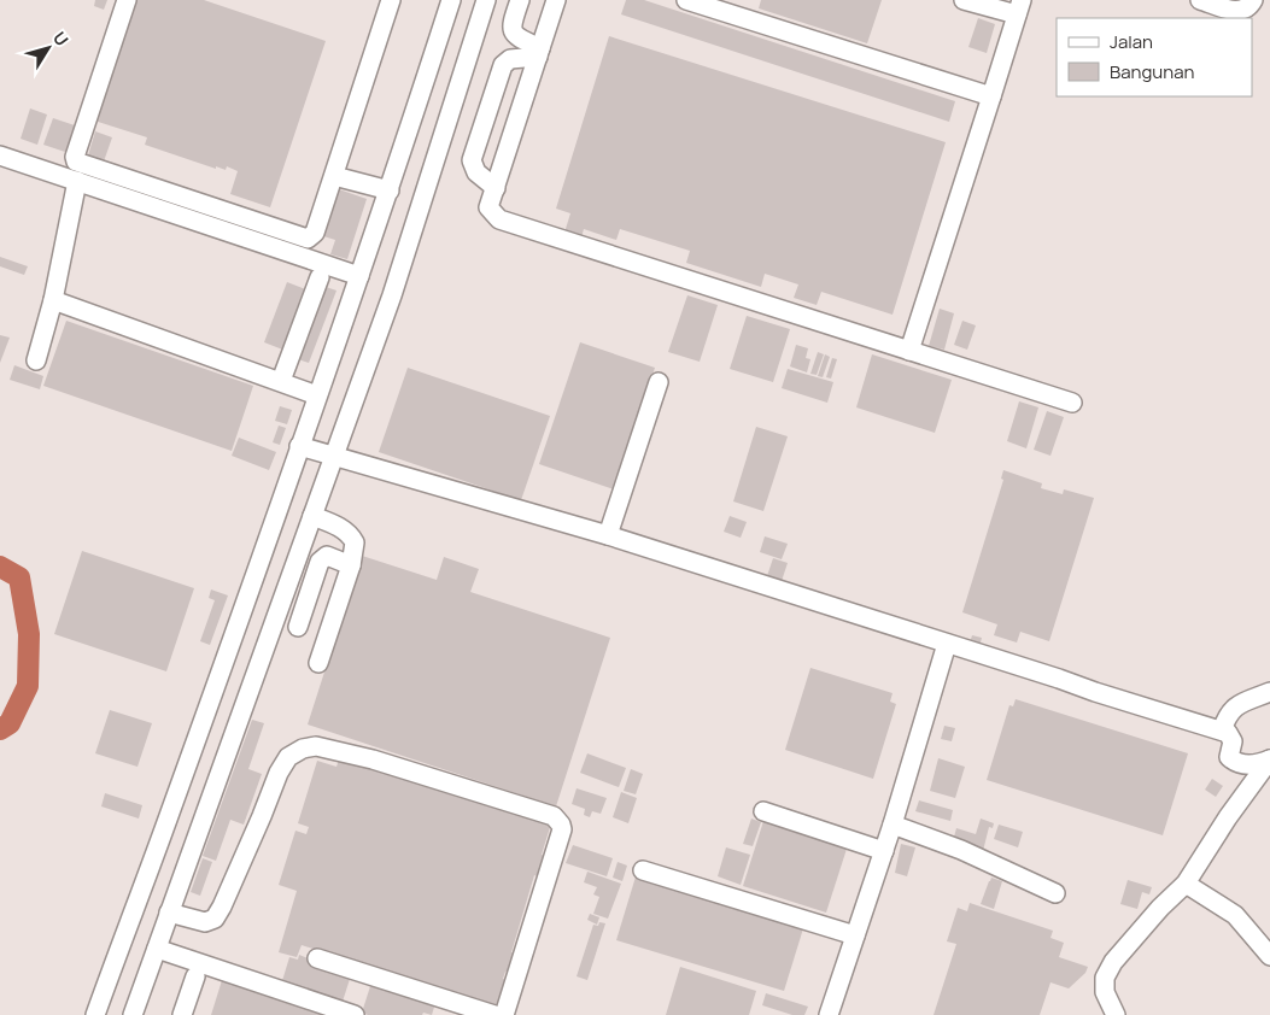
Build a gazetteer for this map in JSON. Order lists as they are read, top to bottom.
{
  "legend": ["Jalan", "Bangunan"],
  "north": "top right"
}
